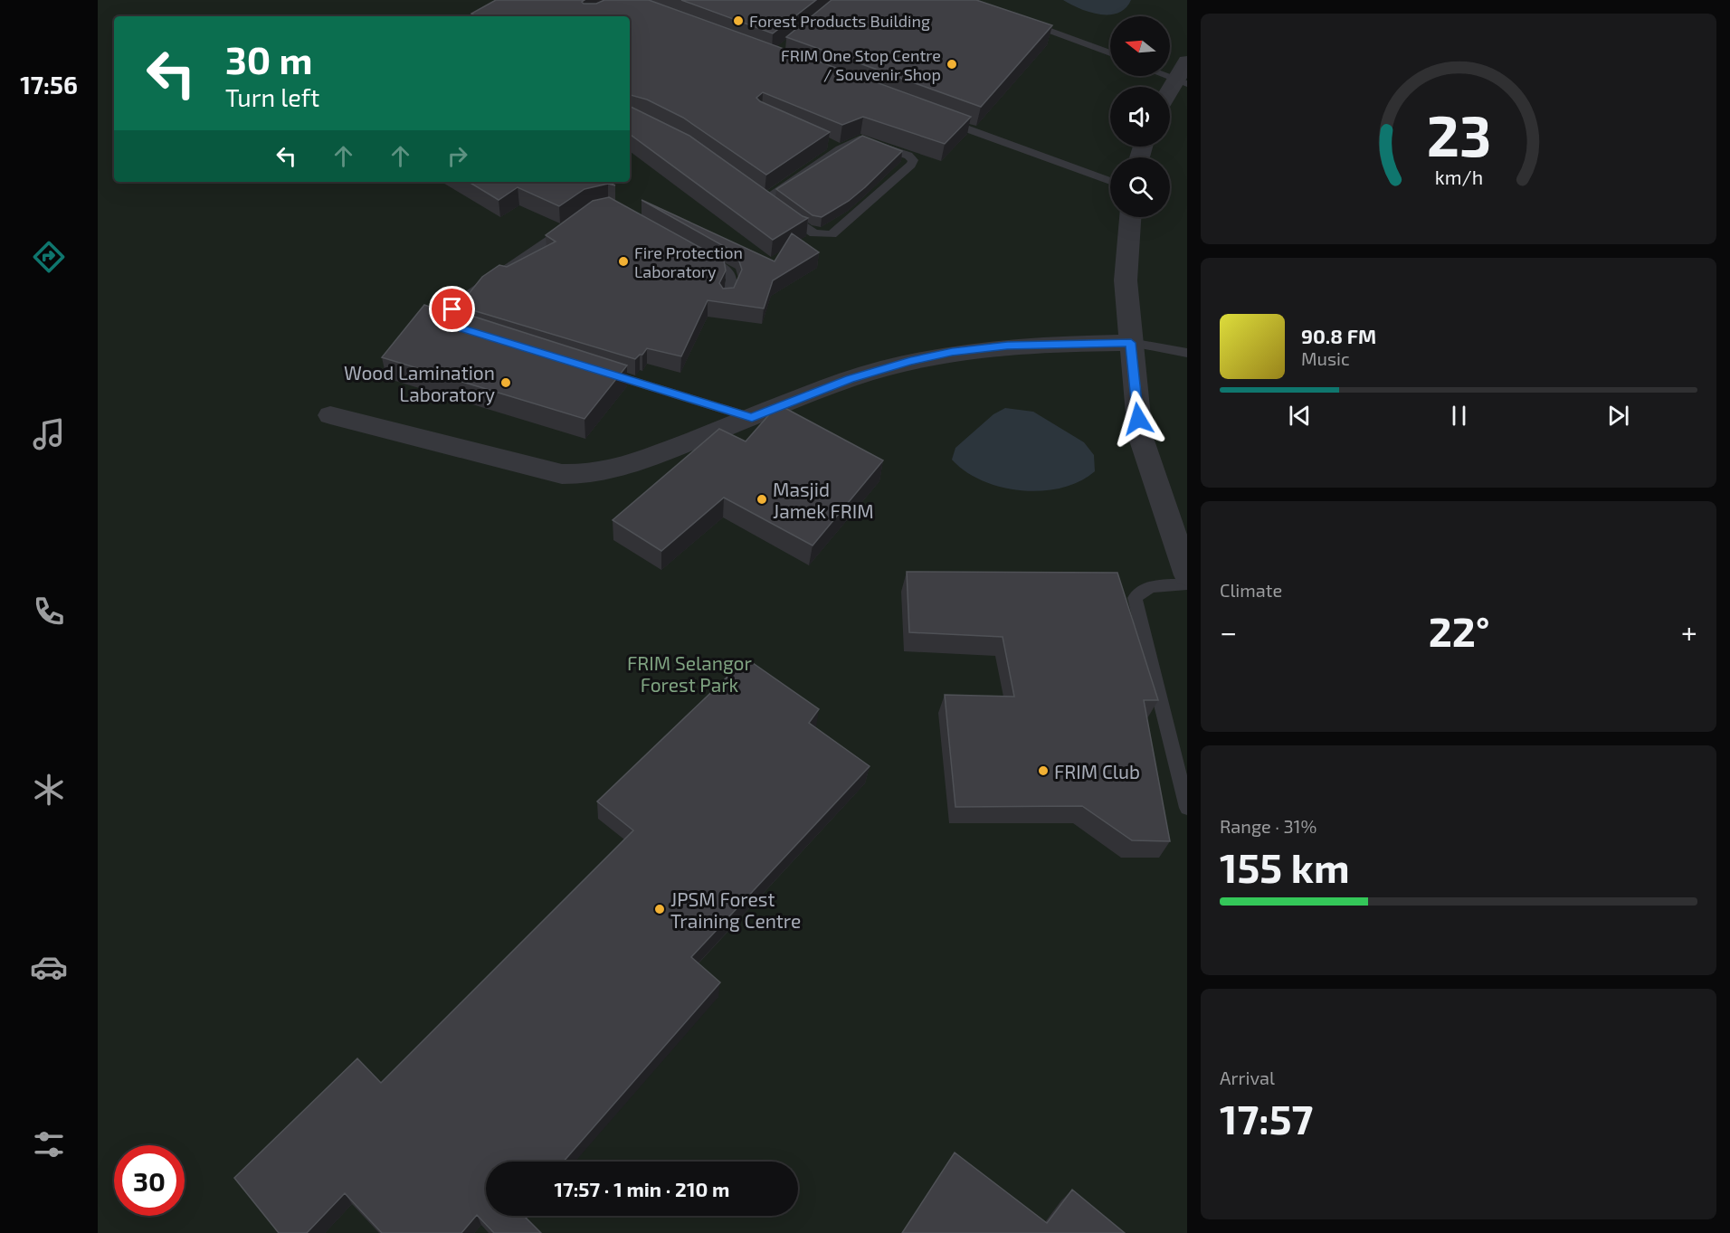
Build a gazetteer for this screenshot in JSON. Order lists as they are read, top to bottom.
{
  "parks": ["FRIM Selangor Forest Park"],
  "places": [
    "Forest Products Building",
    "FRIM One Stop Centre / Souvenir Shop",
    "Fire Protection Laboratory",
    "Wood Lamination Laboratory",
    "Masjid Jamek FRIM",
    "FRIM Club",
    "JPSM Forest Training Centre"
  ],
  "north": "left",
  "page": {
    "tabs": "17:56",
    "turn": ["30 m", "Turn left"],
    "song": ["90.8 FM", "Music"],
    "tile": [
      "Climate",
      ["Range · 31%", "155 km"],
      ["Arrival", "17:57"]
    ],
    "heat": ["−", "22°", "+"],
    "limit": "30",
    "trip": "17:57 · 1 min · 210 m",
    "gauge": ["23", "km/h"]
  }
}
